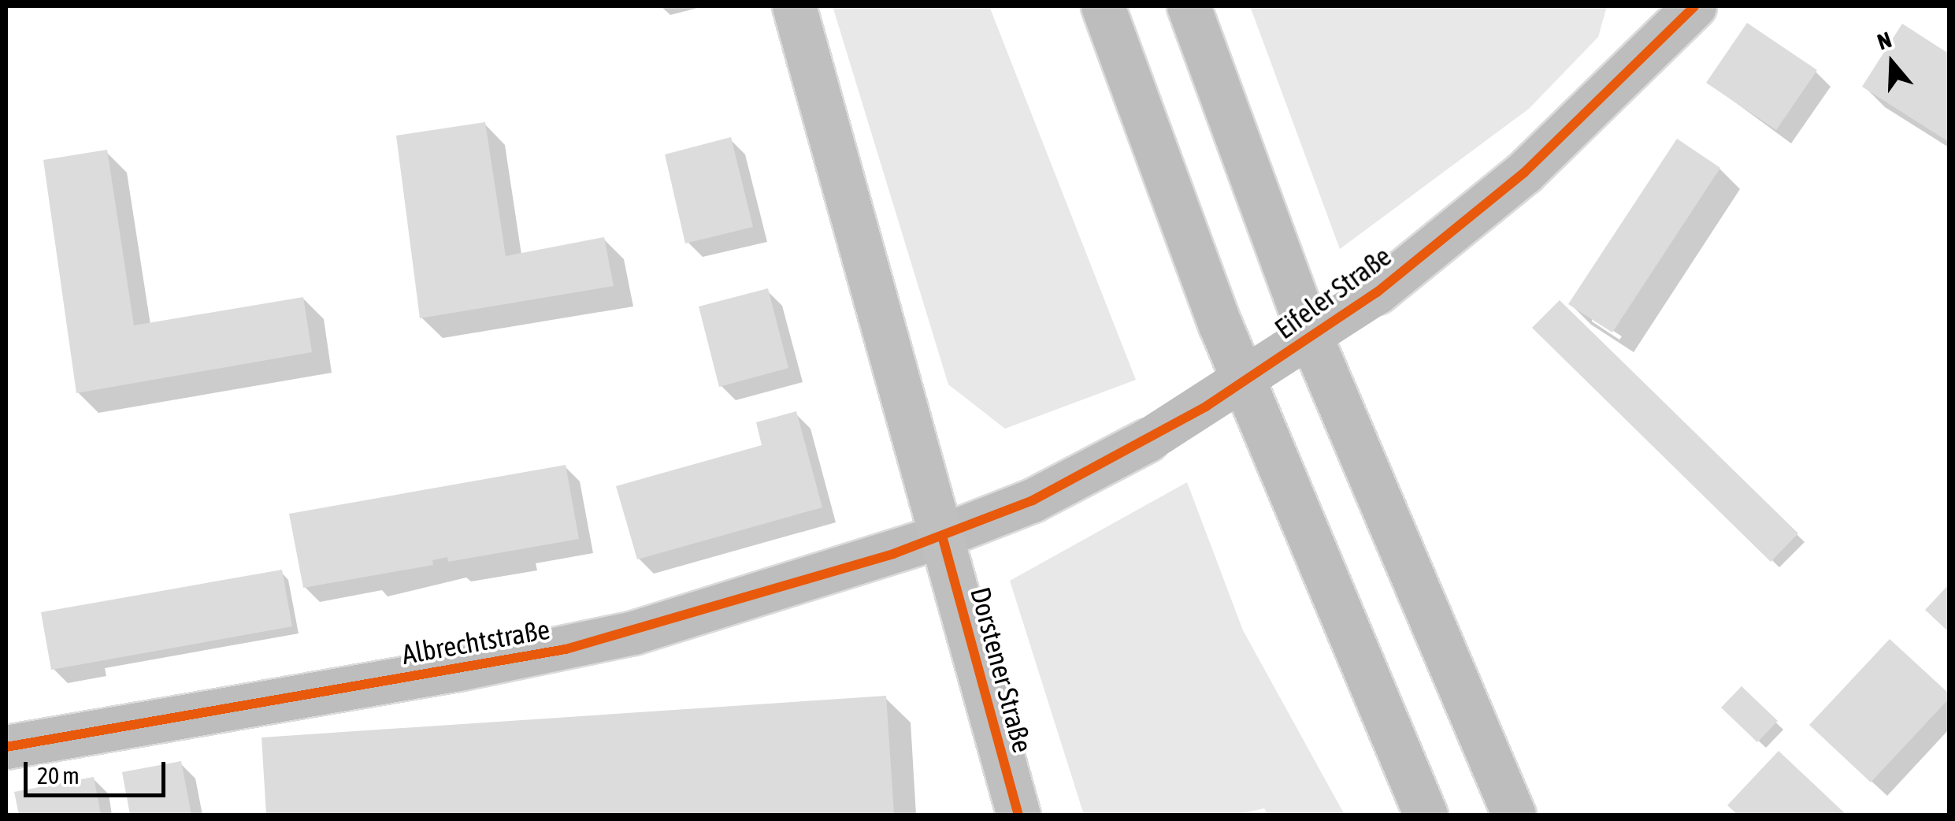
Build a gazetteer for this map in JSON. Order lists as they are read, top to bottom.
{
  "streets": {
    "main road": ["Eifeler Straße", "Albrechtstraße", "Dorstener Straße"]
  },
  "crossings": [
    ["Eifeler Straße", "Albrechtstraße"],
    ["Eifeler Straße", "Dorstener Straße"],
    ["Albrechtstraße", "Dorstener Straße"]
  ],
  "scale_bar": "20 m",
  "north": "top"
}
